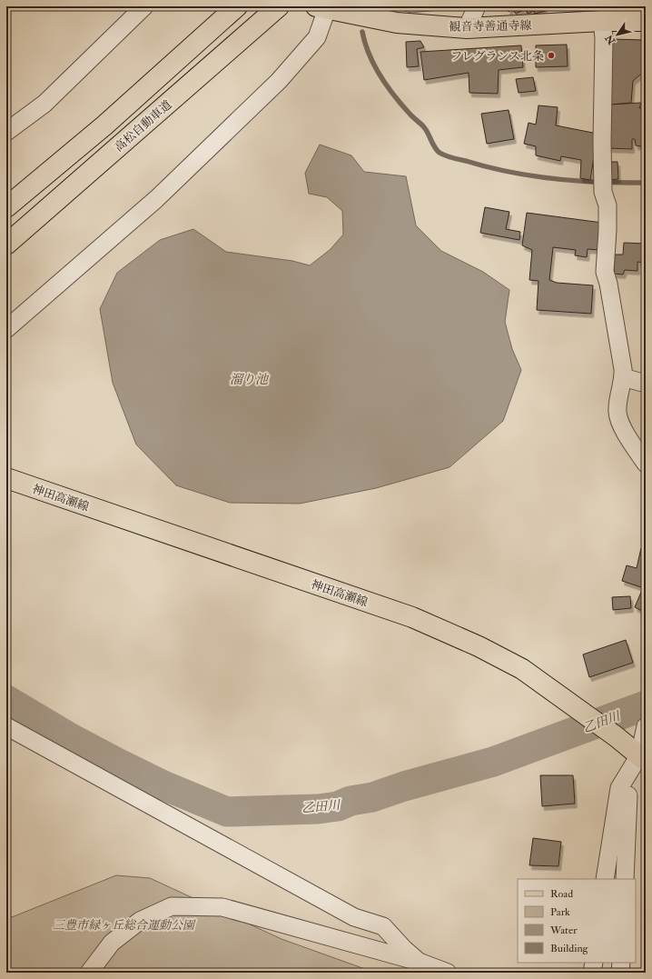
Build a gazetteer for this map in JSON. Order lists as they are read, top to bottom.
{
  "streets": {
    "main road": ["観音寺善通寺線", "高松自動車道", "神田高瀬線"]
  },
  "water": ["溜り池", "乙田川"],
  "parks": ["三豊市緑ヶ丘総合運動公園"],
  "places": ["フレグランス北条"],
  "legend": [
    "Road",
    "Park",
    "Water",
    "Building"
  ],
  "north": "bottom left"
}
